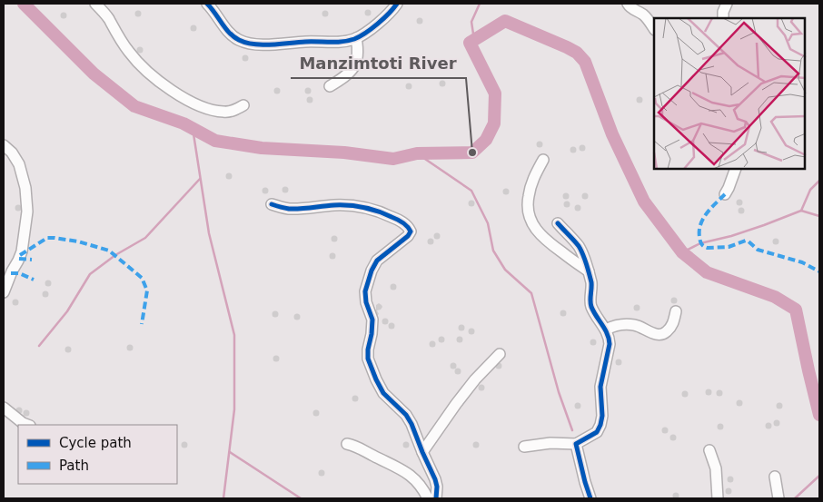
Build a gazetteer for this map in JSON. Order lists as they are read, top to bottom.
{
  "places": ["Manzimtoti River"],
  "legend": ["Cycle path", "Path"]
}
